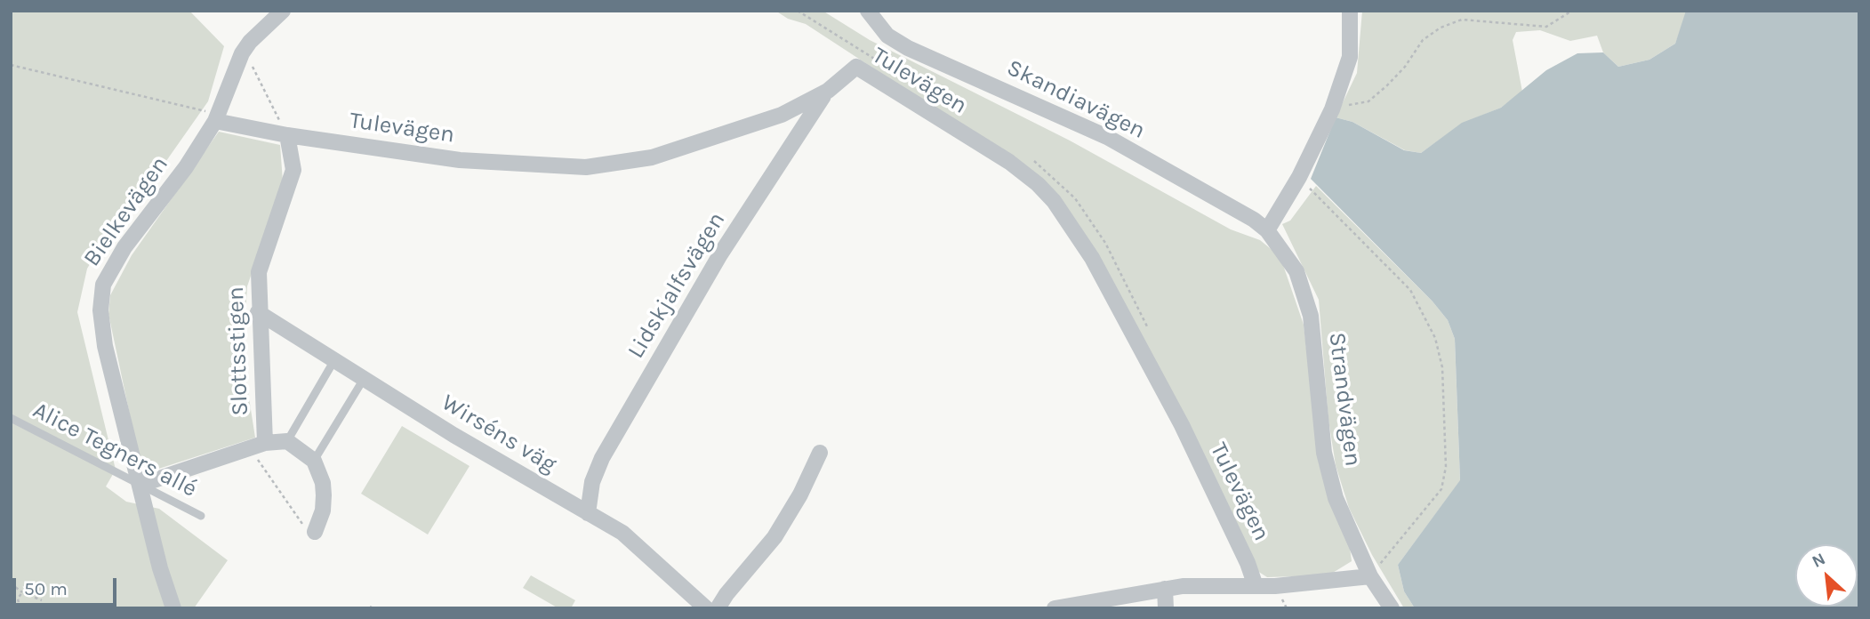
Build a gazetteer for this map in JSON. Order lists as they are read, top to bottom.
{
  "streets": {
    "street": [
      "Tulevägen",
      "Skandiavägen",
      "Bielkevägen",
      "Lidskjalfsvägen",
      "Slottsstigen",
      "Strandvägen",
      "Wirséns väg"
    ],
    "lane": ["Alice Tegners allé"]
  },
  "crossings": [
    ["Tulevägen", "Bielkevägen"],
    ["Tulevägen", "Lidskjalfsvägen"],
    ["Tulevägen", "Slottsstigen"],
    ["Skandiavägen", "Strandvägen"],
    ["Bielkevägen", "Alice Tegners allé"],
    ["Lidskjalfsvägen", "Wirséns väg"],
    ["Slottsstigen", "Wirséns väg"]
  ],
  "scale_bar": "50 m",
  "north": "top left"
}
